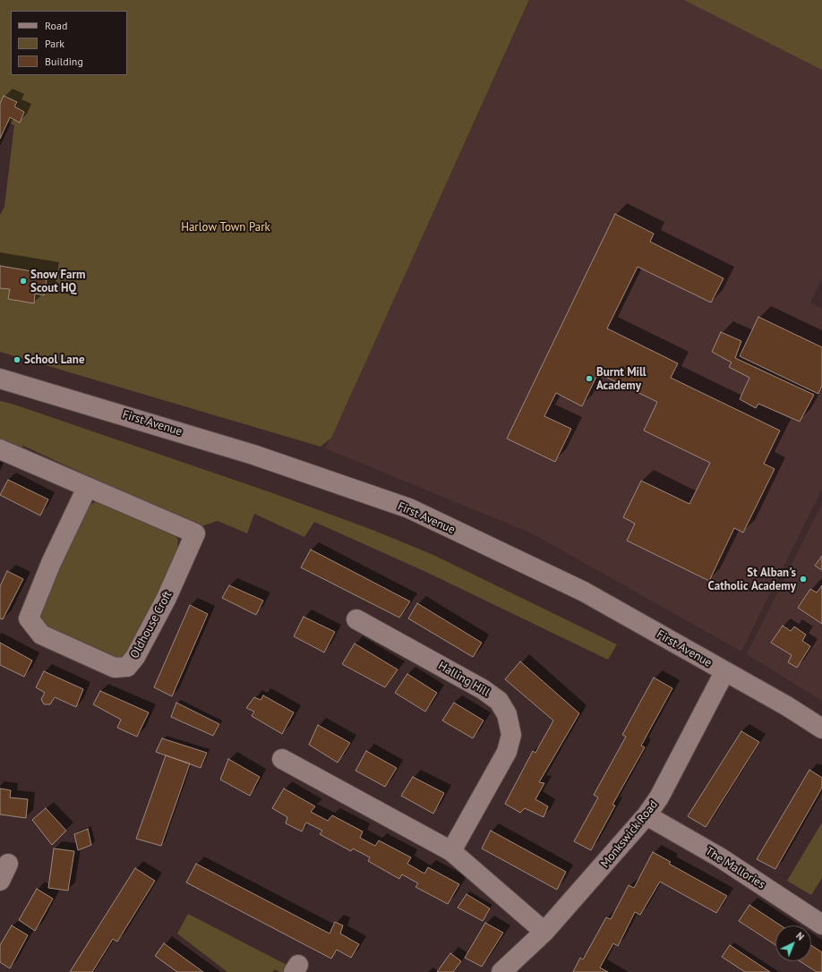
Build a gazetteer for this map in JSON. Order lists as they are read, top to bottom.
{
  "streets": {
    "street": [
      "First Avenue",
      "Oldhouse Croft",
      "Halling Hill",
      "Monkswick Road",
      "The Mallories"
    ]
  },
  "crossings": [
    ["First Avenue", "Monkswick Road"],
    ["Monkswick Road", "The Mallories"]
  ],
  "parks": ["Harlow Town Park"],
  "places": [
    "Snow Farm Scout HQ",
    "School Lane",
    "Burnt Mill Academy",
    "St Alban's Catholic Academy"
  ],
  "legend": ["Road", "Park", "Building"],
  "north": "top right"
}
